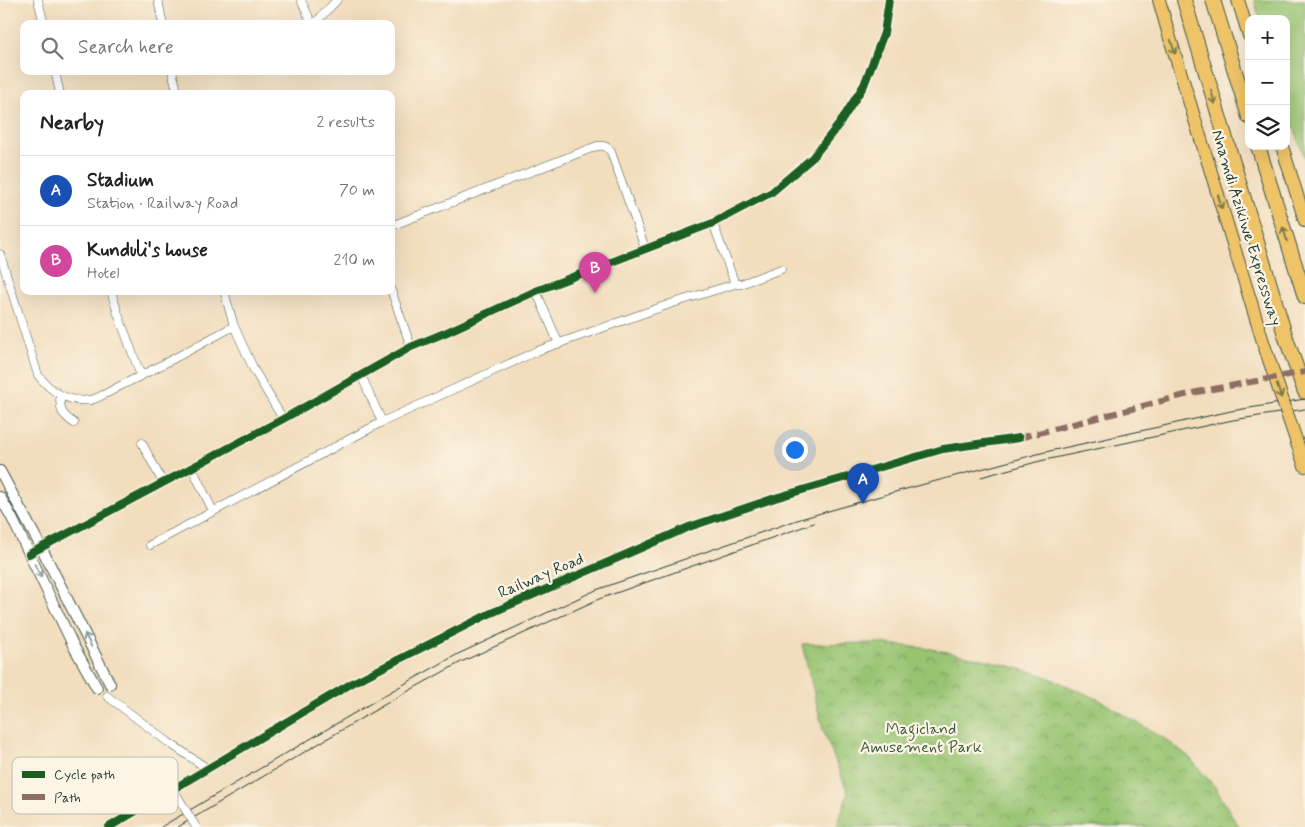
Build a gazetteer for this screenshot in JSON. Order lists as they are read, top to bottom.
{
  "streets": {
    "highway": ["Nnamdi Azikiwe Expressway"],
    "street": ["Railway Road"]
  },
  "parks": ["Magicland Amusement Park"],
  "legend": ["Cycle path", "Path"],
  "page": {
    "map_buttons": ["+", "−"],
    "search": "Search here",
    "heading": ["Nearby", "2 results"],
    "list": [
      {
        "mark": "A",
        "name": "Stadium",
        "note": "Station · Railway Road",
        "value": "70 m"
      },
      {
        "mark": "B",
        "name": "Kunduli's house",
        "note": "Hotel",
        "value": "210 m"
      }
    ],
    "pins": ["B", "A"]
  }
}
